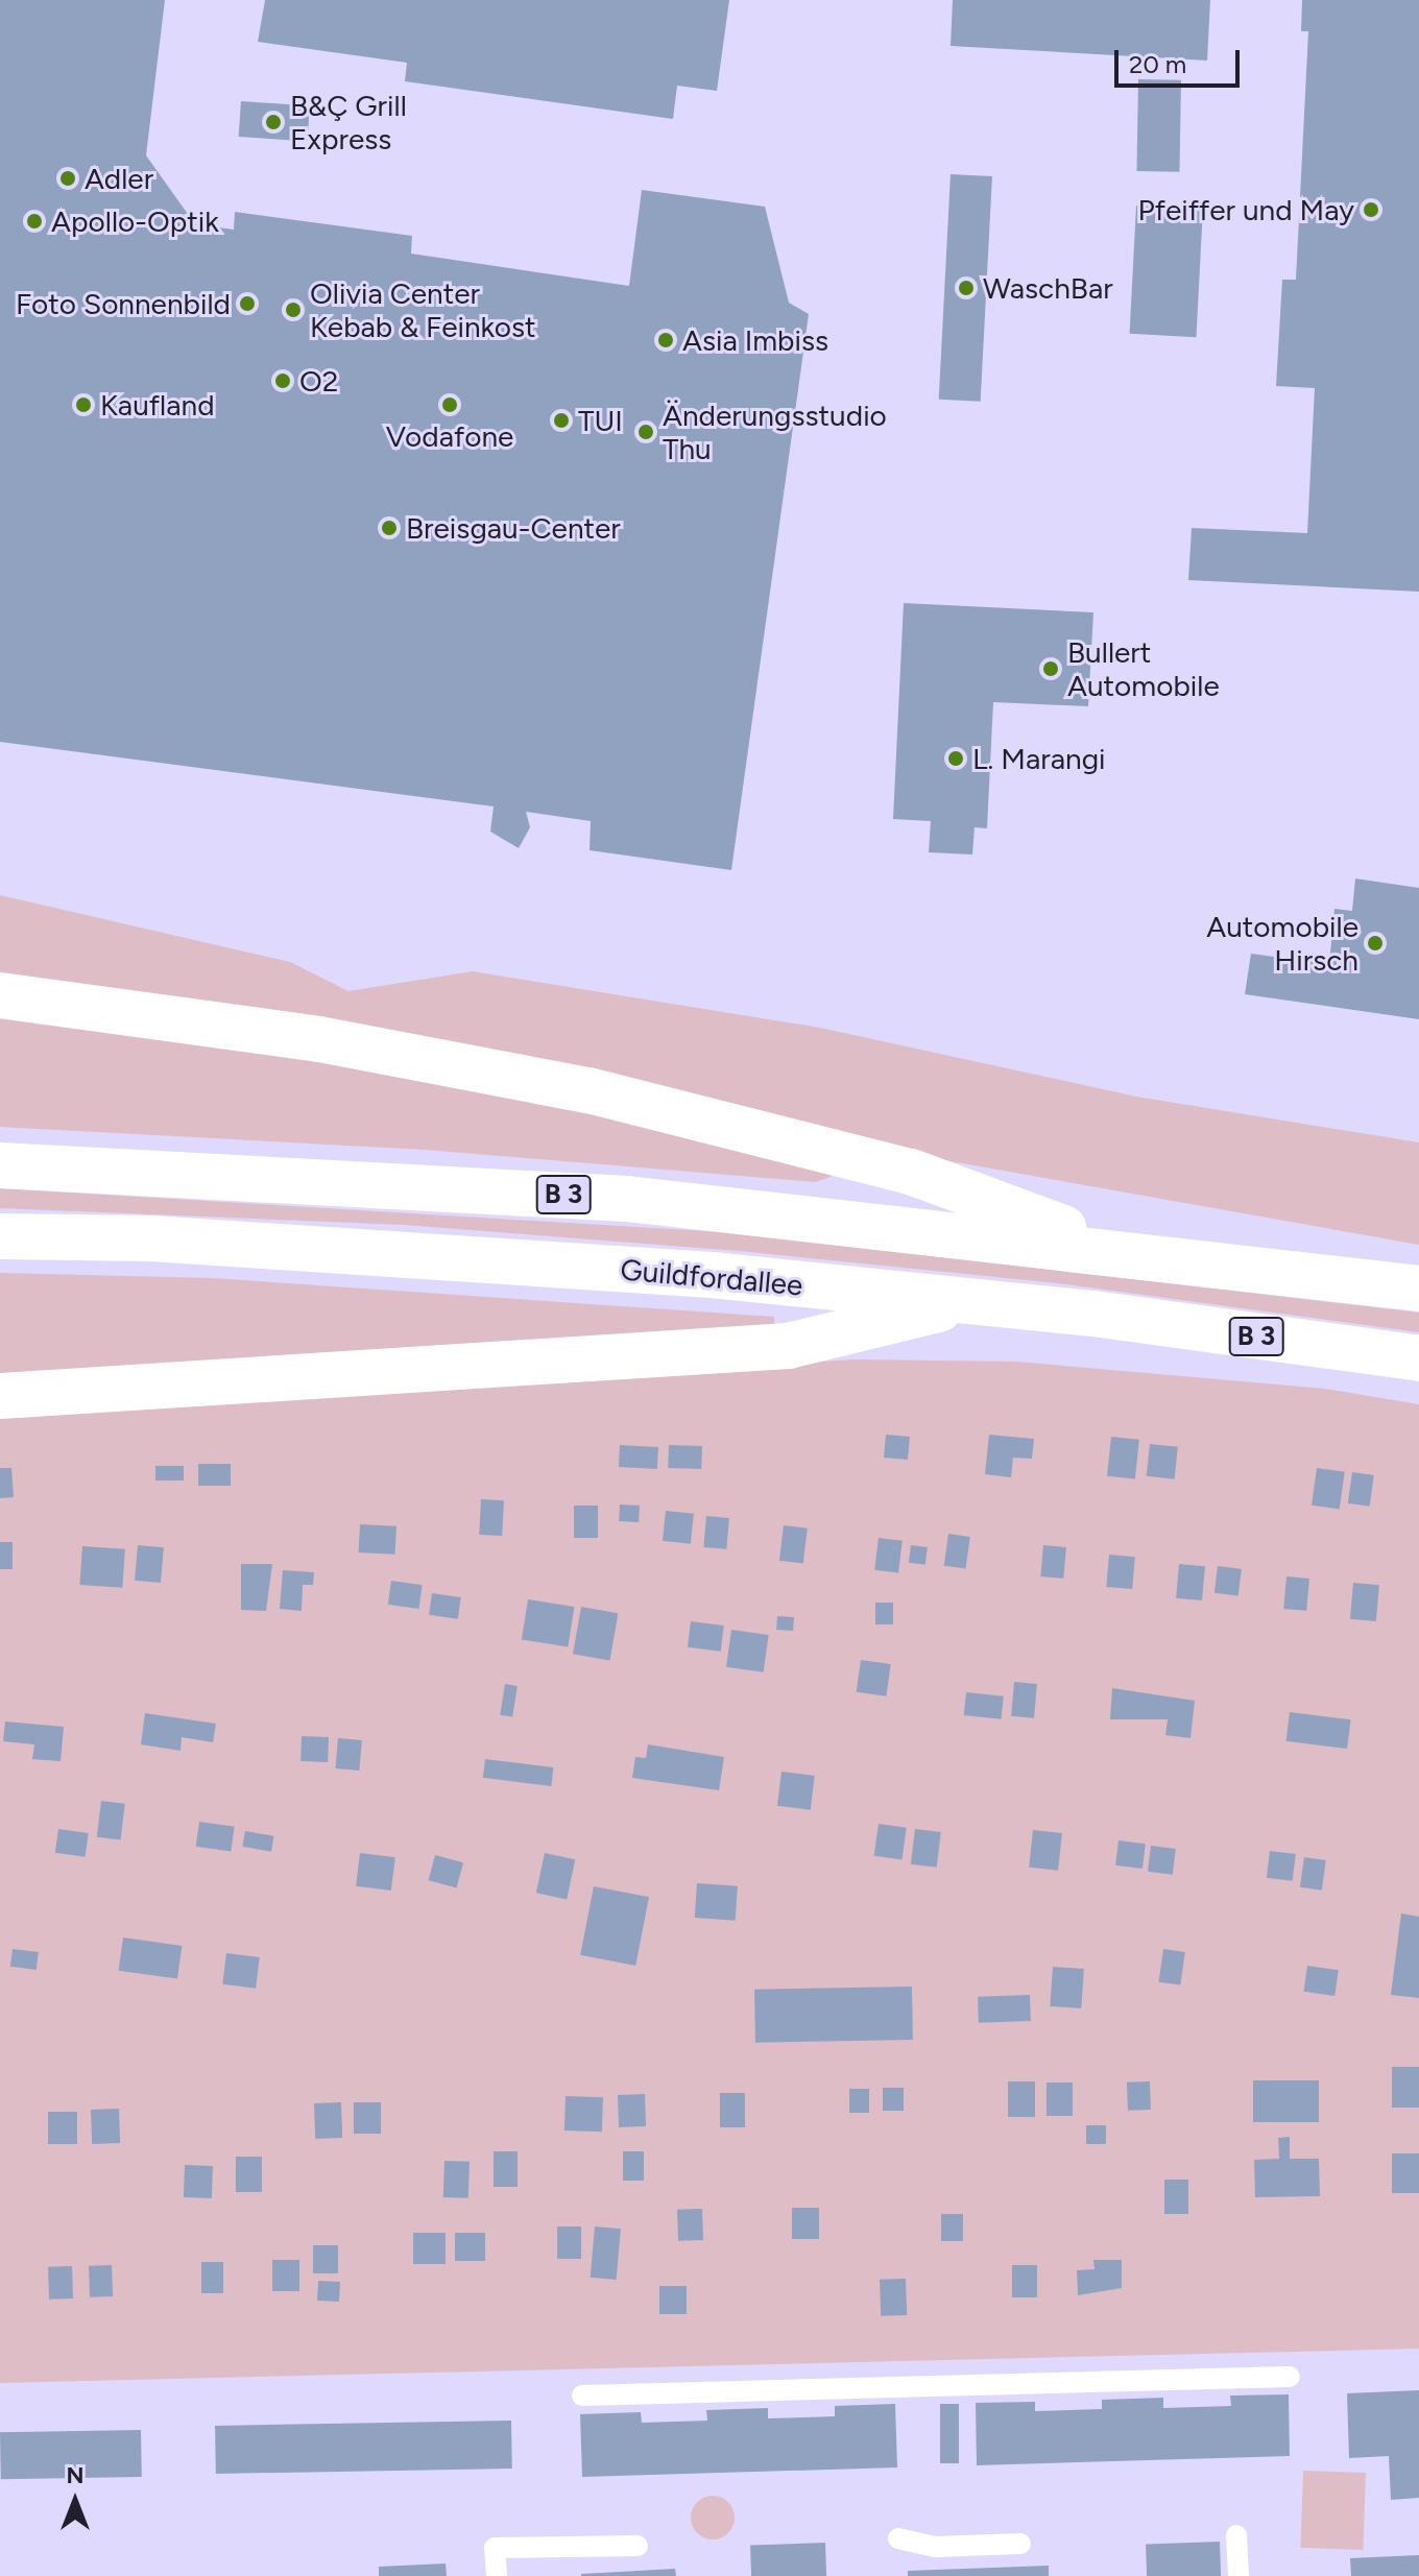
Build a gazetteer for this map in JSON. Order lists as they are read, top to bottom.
{
  "streets": {
    "highway": ["B 3", "Guildfordallee"]
  },
  "crossings": [
    ["B 3", "Guildfordallee"]
  ],
  "places": [
    "B&Ç Grill Express",
    "Adler",
    "Pfeiffer und May",
    "Apollo-Optik",
    "WaschBar",
    "Foto Sonnenbild",
    "Olivia Center Kebab & Feinkost",
    "Asia Imbiss",
    "O2",
    "Kaufland",
    "Vodafone",
    "TUI",
    "Änderungsstudio Thu",
    "Breisgau-Center",
    "Bullert Automobile",
    "L. Marangi",
    "Automobile Hirsch"
  ],
  "scale_bar": "20 m",
  "north": "top"
}
